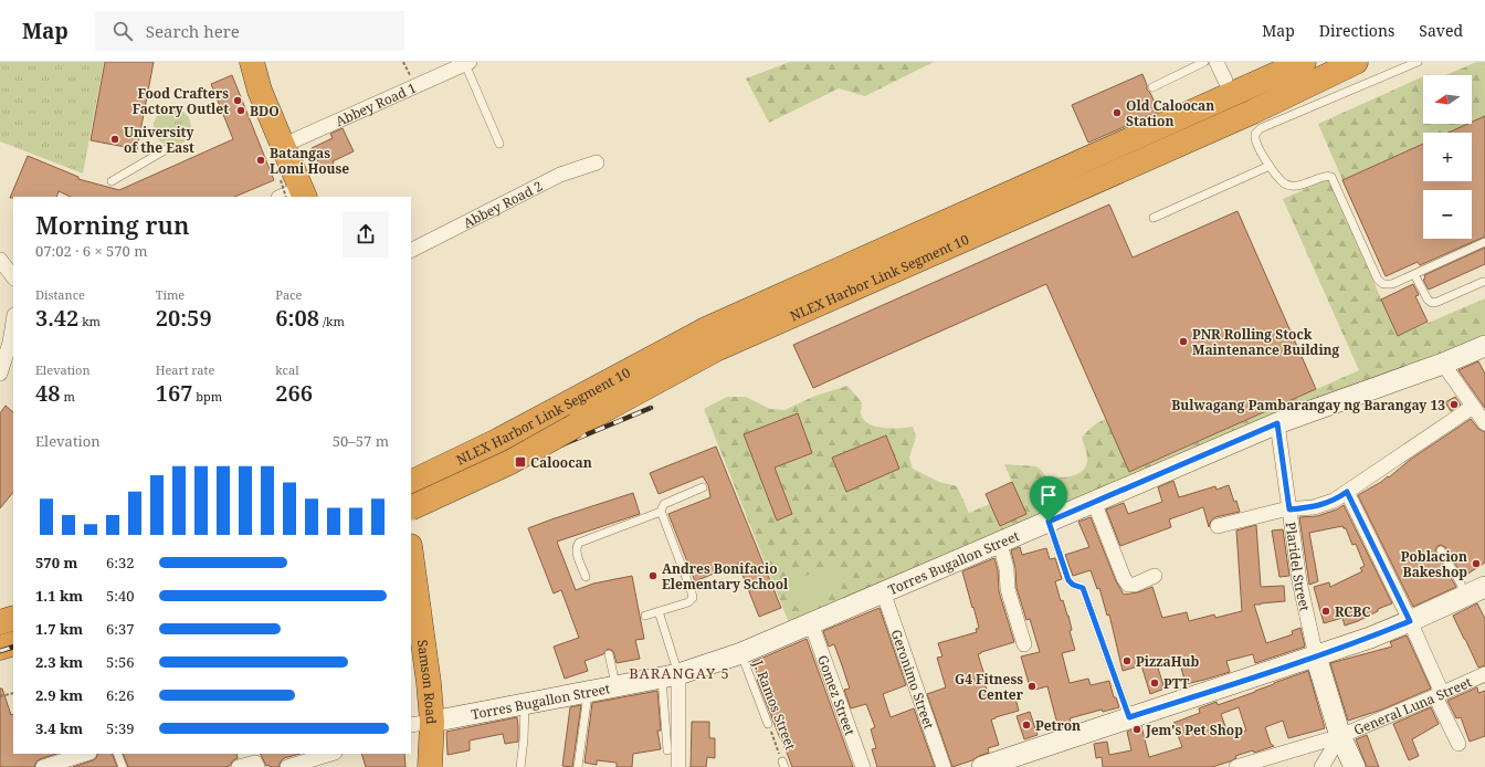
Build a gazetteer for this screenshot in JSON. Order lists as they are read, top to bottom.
{
  "streets": {
    "highway": ["NLEX Harbor Link Segment 10", "Samson Road"],
    "street": [
      "Abbey Road 1",
      "Abbey Road 2",
      "Torres Bugallon Street",
      "Plaridel Street",
      "Geronimo Street",
      "Gomez Street",
      "General Luna Street"
    ],
    "lane": ["J. Ramos Street"]
  },
  "crossings": [
    ["Torres Bugallon Street", "Plaridel Street"],
    ["Torres Bugallon Street", "Geronimo Street"],
    ["Torres Bugallon Street", "Samson Road"],
    ["Torres Bugallon Street", "Gomez Street"],
    ["Torres Bugallon Street", "J. Ramos Street"]
  ],
  "districts": ["BARANGAY 5"],
  "places": {
    "other": [
      "Food Crafters Factory Outlet",
      "BDO",
      "Old Caloocan Station",
      "University of the East",
      "Batangas Lomi House",
      "PNR Rolling Stock Maintenance Building",
      "Bulwagang Pambarangay ng Barangay 13",
      "Poblacion Bakeshop",
      "Andres Bonifacio Elementary School",
      "RCBC",
      "PizzaHub",
      "PTT",
      "G4 Fitness Center",
      "Petron",
      "Jem's Pet Shop"
    ],
    "transit": ["Caloocan"]
  },
  "north": "left",
  "page": {
    "header": "Map",
    "search": "Search here",
    "nav": ["Map", "Directions", "Saved"],
    "map_buttons": ["+", "−"],
    "heading": ["Morning run", "07:02 · 6 × 570 m"],
    "stats": [
      ["Distance", "3.42 km"],
      ["Time", "20:59"],
      ["Pace", "6:08 /km"],
      ["Elevation", "48 m"],
      ["Heart rate", "167 bpm"],
      ["kcal", "266"]
    ],
    "chart": ["Elevation", "50–57 m"],
    "list": [
      {
        "name": "570 m",
        "note": "6:32"
      },
      {
        "name": "1.1 km",
        "note": "5:40"
      },
      {
        "name": "1.7 km",
        "note": "6:37"
      },
      {
        "name": "2.3 km",
        "note": "5:56"
      },
      {
        "name": "2.9 km",
        "note": "6:26"
      },
      {
        "name": "3.4 km",
        "note": "5:39"
      }
    ]
  }
}
